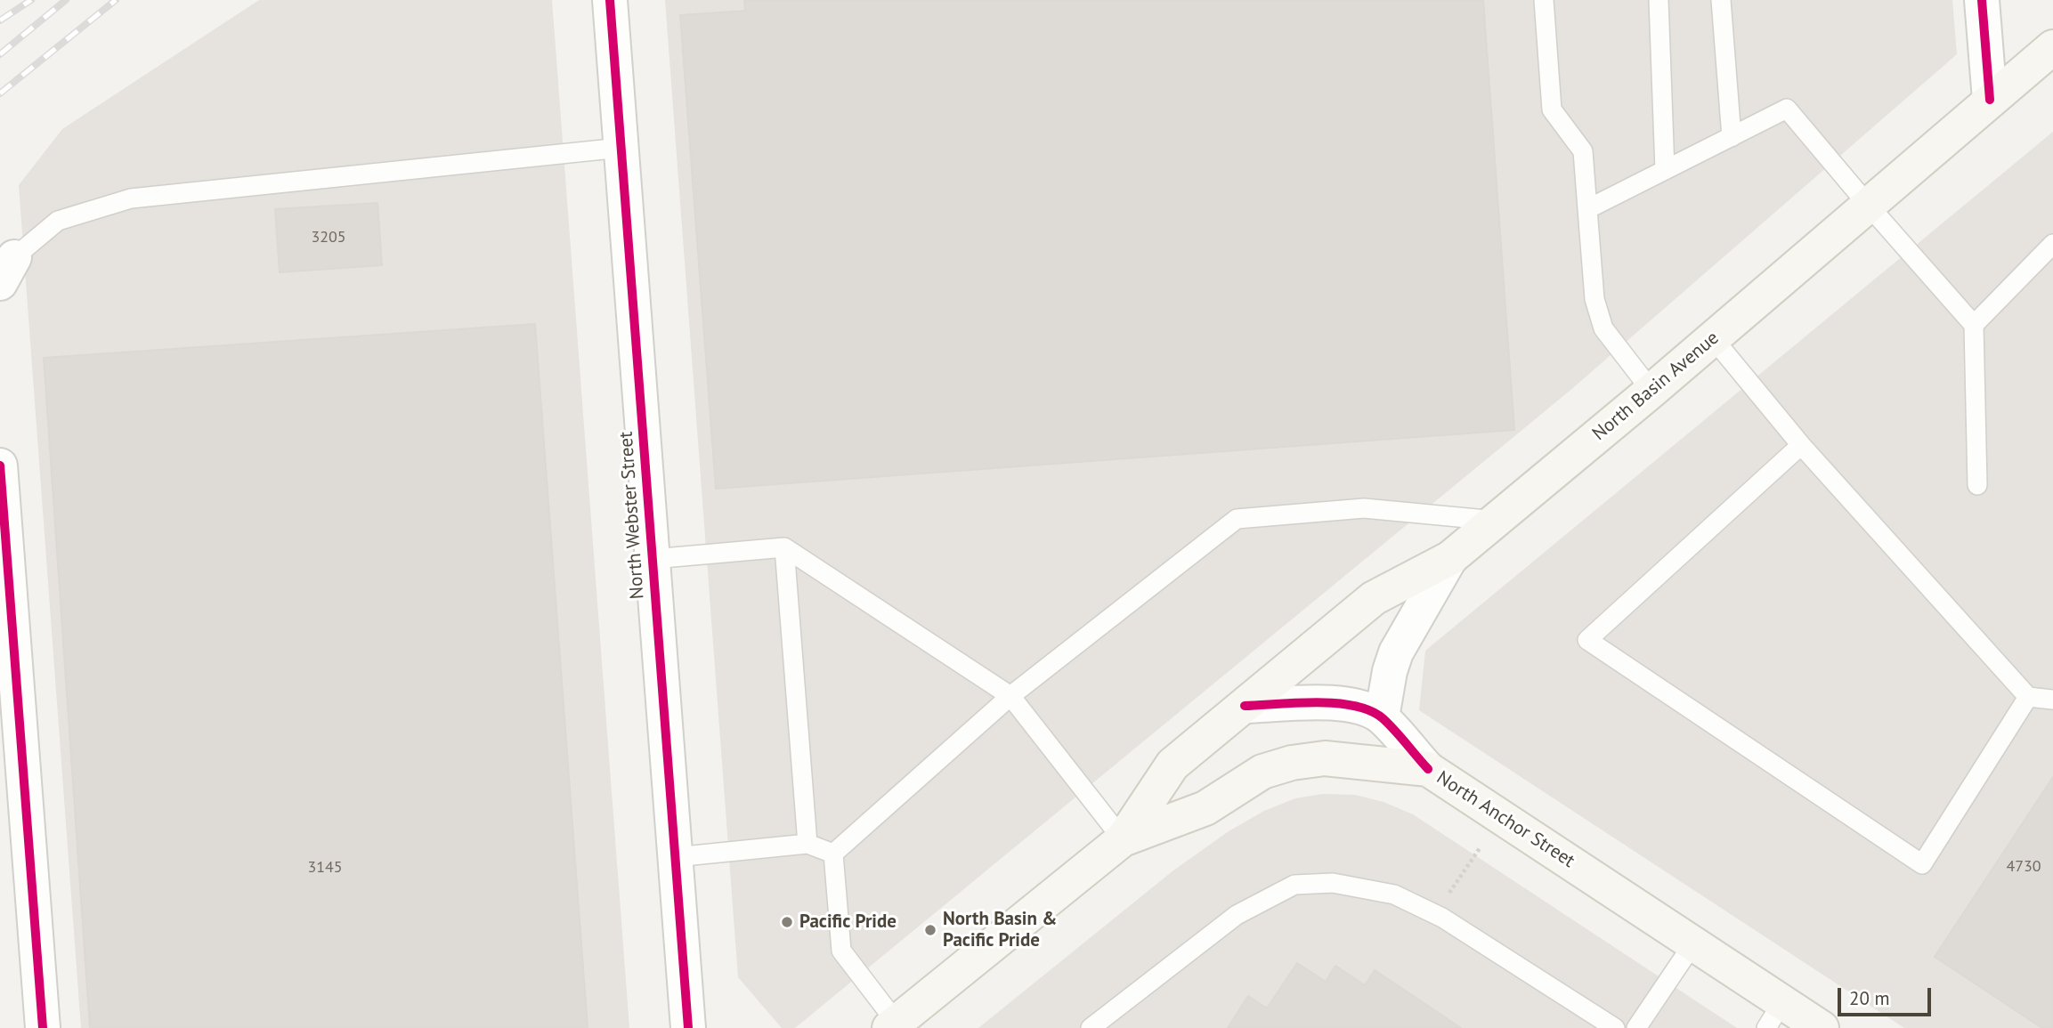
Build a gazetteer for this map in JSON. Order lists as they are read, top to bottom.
{
  "streets": {
    "main road": ["North Basin Avenue", "North Anchor Street"],
    "street": ["North Webster Street"]
  },
  "crossings": [
    ["North Basin Avenue", "North Anchor Street"]
  ],
  "places": ["Pacific Pride", "North Basin & Pacific Pride"],
  "house_numbers": ["3205", "4730", "3145"],
  "scale_bar": "20 m"
}
